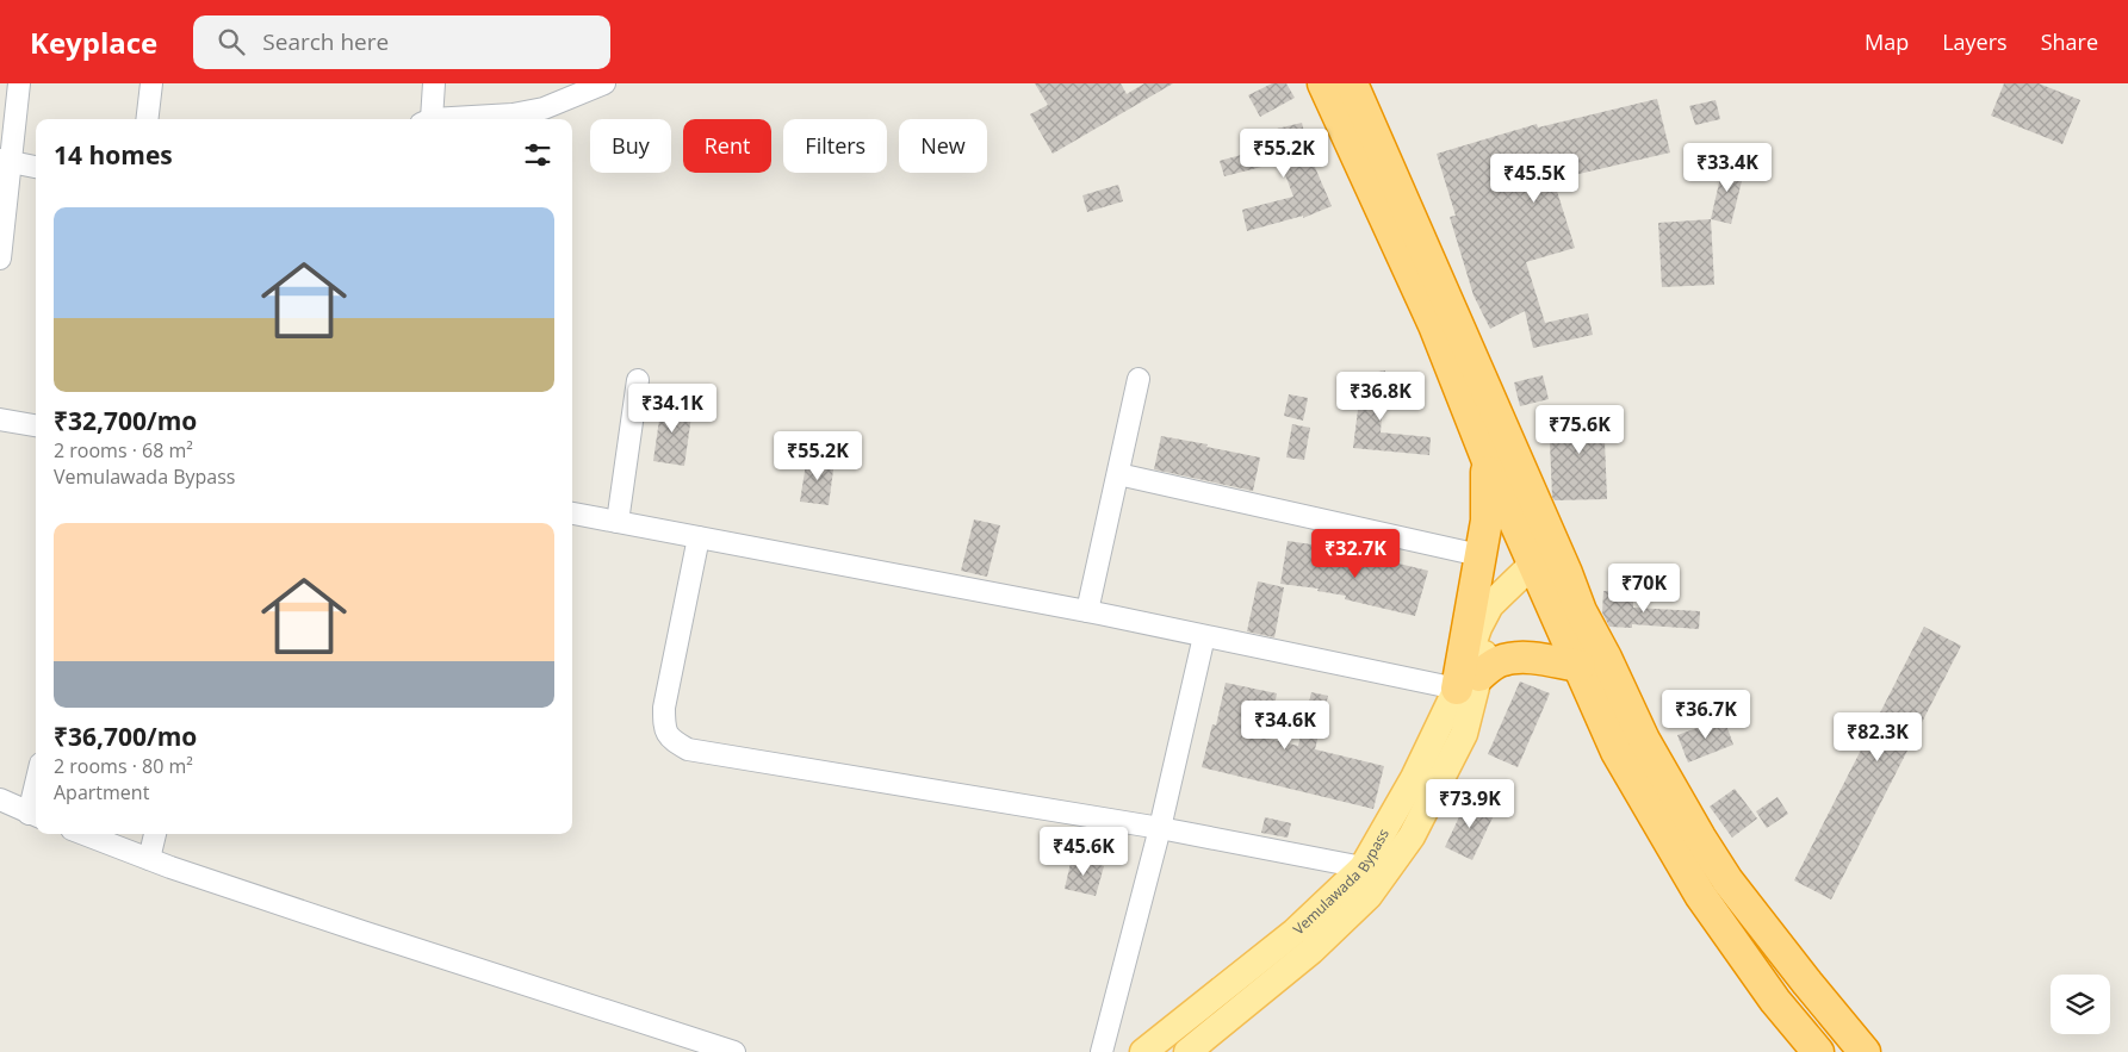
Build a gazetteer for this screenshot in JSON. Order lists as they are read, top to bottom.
{
  "streets": {
    "main road": ["Vemulawada Bypass"]
  },
  "page": {
    "header": "Keyplace",
    "search": "Search here",
    "nav": ["Map", "Layers", "Share"],
    "chip": [
      "Buy",
      "Rent",
      "Filters",
      "New"
    ],
    "heading": "14 homes",
    "price": [
      "₹55.2K",
      "₹33.4K",
      "₹45.5K",
      "₹36.8K",
      "₹34.1K",
      "₹75.6K",
      "₹55.2K",
      "₹32.7K",
      "₹70K",
      "₹36.7K",
      "₹34.6K",
      "₹82.3K",
      "₹73.9K",
      "₹45.6K"
    ],
    "list": [
      {
        "name": "₹32,700/mo",
        "note": "2 rooms · 68 m² · Vemulawada Bypass"
      },
      {
        "name": "₹36,700/mo",
        "note": "2 rooms · 80 m² · Apartment"
      }
    ]
  }
}
